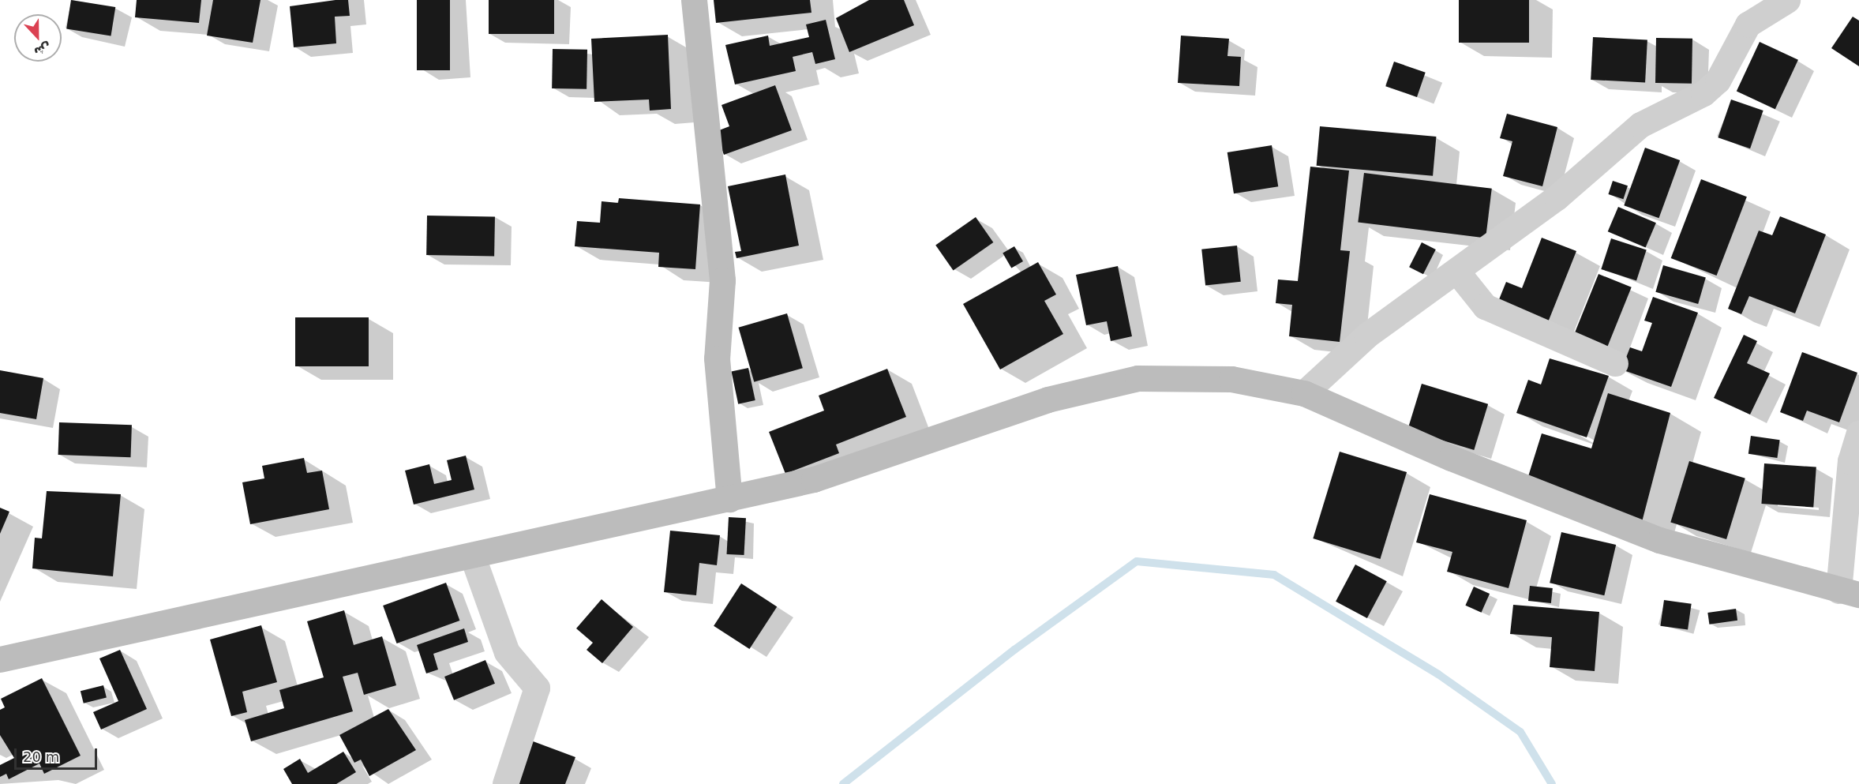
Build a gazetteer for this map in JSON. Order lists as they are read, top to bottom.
{
  "scale_bar": "20 m",
  "north": "bottom"
}
